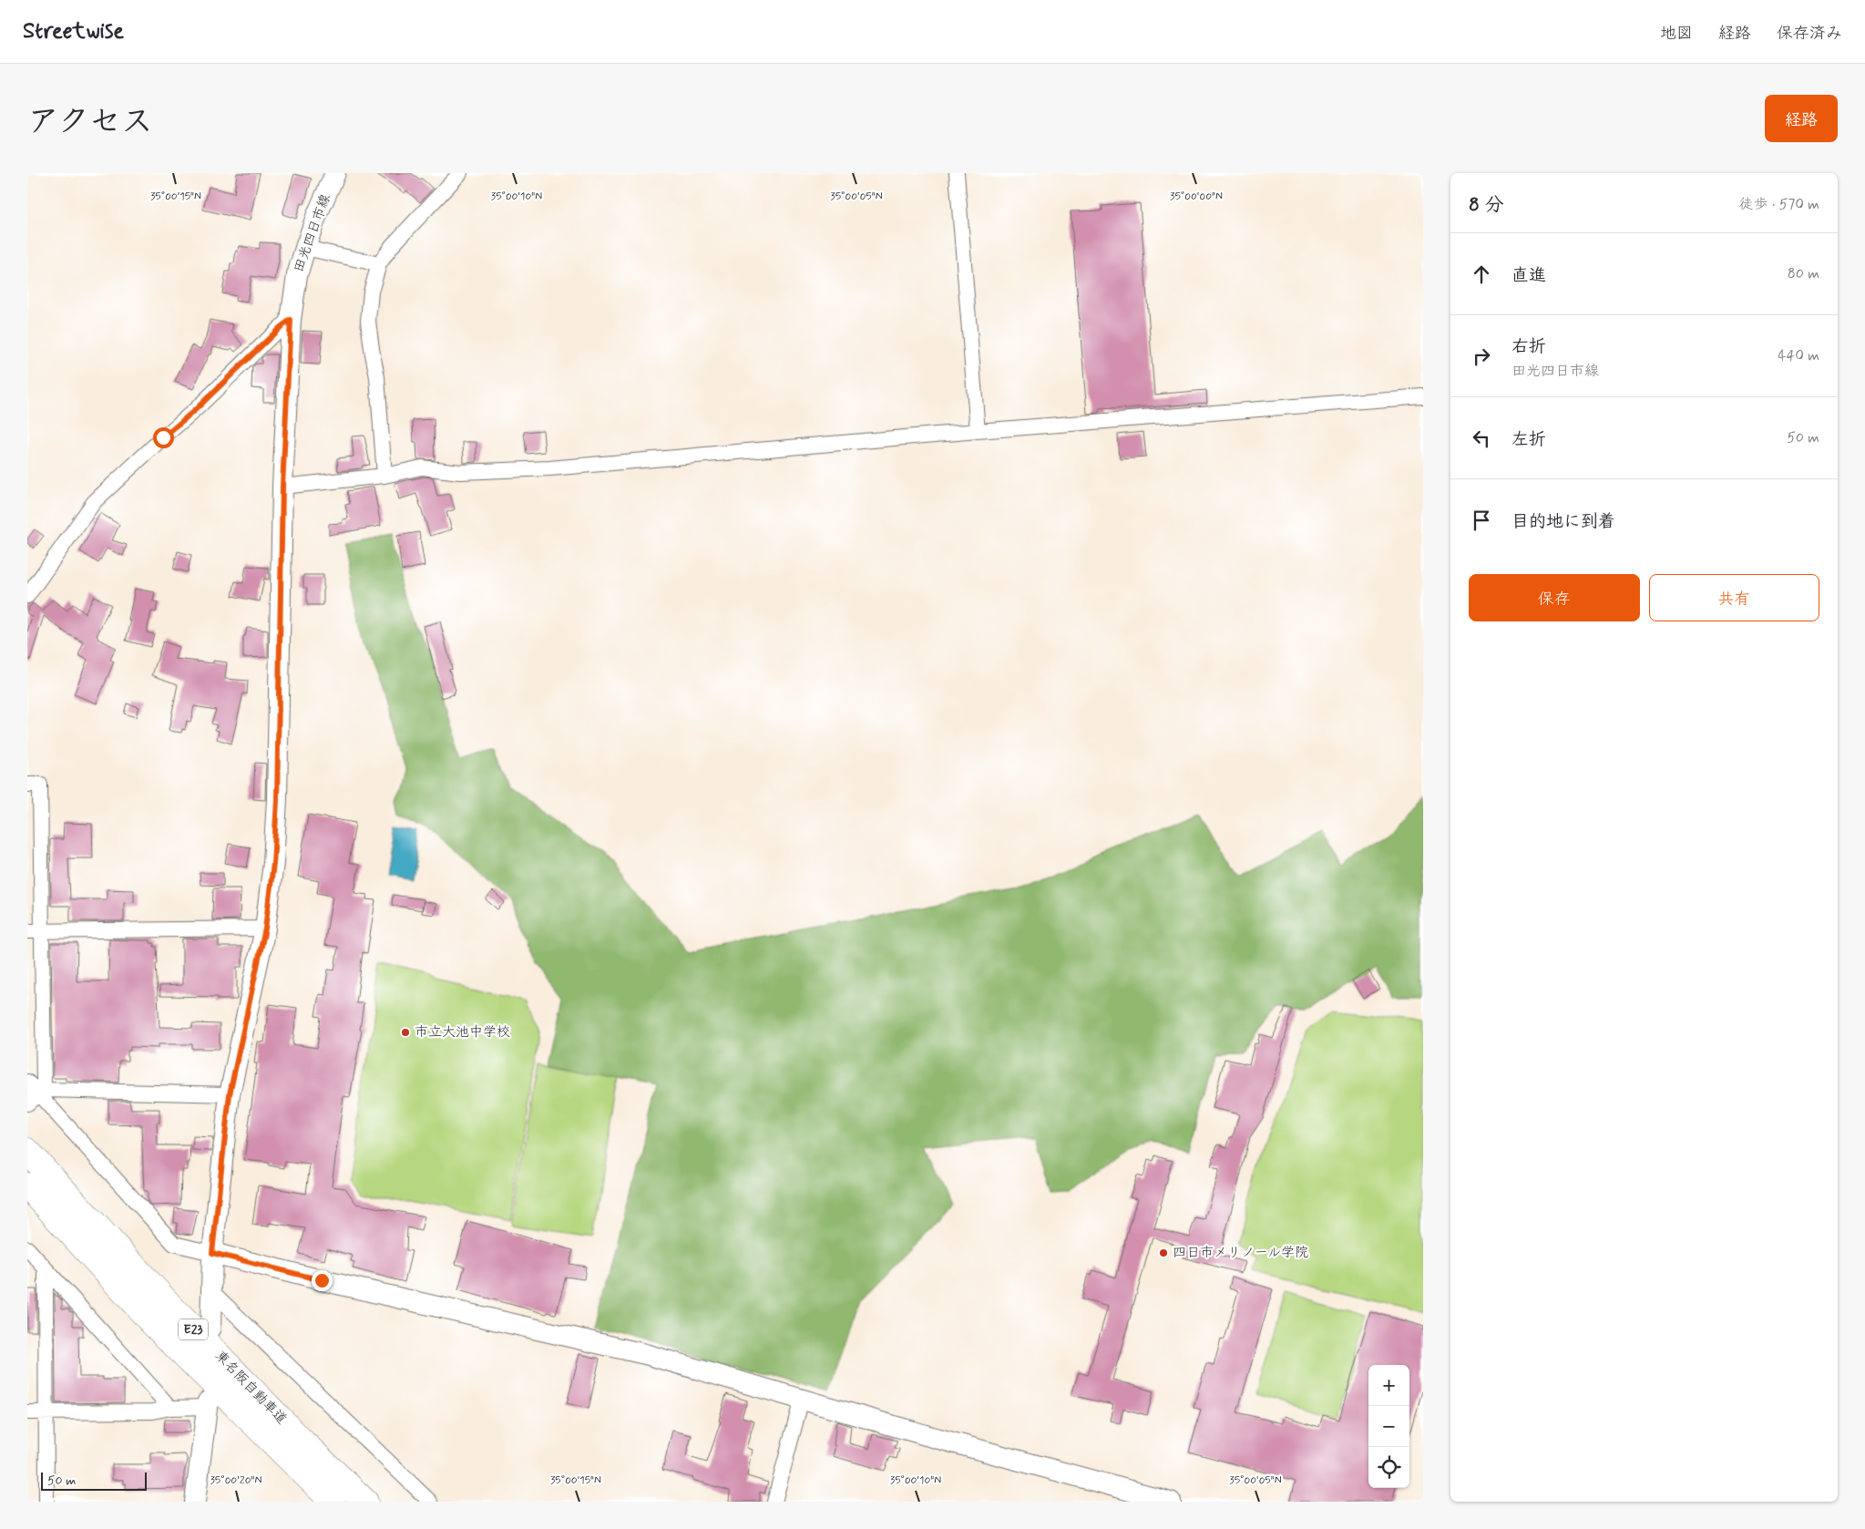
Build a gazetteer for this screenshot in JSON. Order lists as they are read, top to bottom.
{
  "streets": {
    "highway": ["E23", "東名阪自動車道"],
    "main road": ["田光四日市線"]
  },
  "places": ["市立大池中学校", "四日市メリノール学院"],
  "scale_bar": "50 m",
  "page": {
    "header": "Streetwise",
    "nav": ["地図", "経路", "保存済み"],
    "title": "アクセス",
    "buttons": [
      "経路",
      ["保存", "共有"]
    ],
    "heading": ["8 分", "徒歩 · 570 m"],
    "list": [
      ["直進", "80 m"],
      ["右折", "田光四日市線", "440 m"],
      ["左折", "50 m"],
      "目的地に到着"
    ],
    "map_buttons": ["+", "−"],
    "scale": "50 m"
  },
  "coordinates": [
    "35°00'15\"N",
    "35°00'10\"N",
    "35°00'05\"N",
    "35°00'00\"N",
    "35°00'20\"N"
  ]
}
